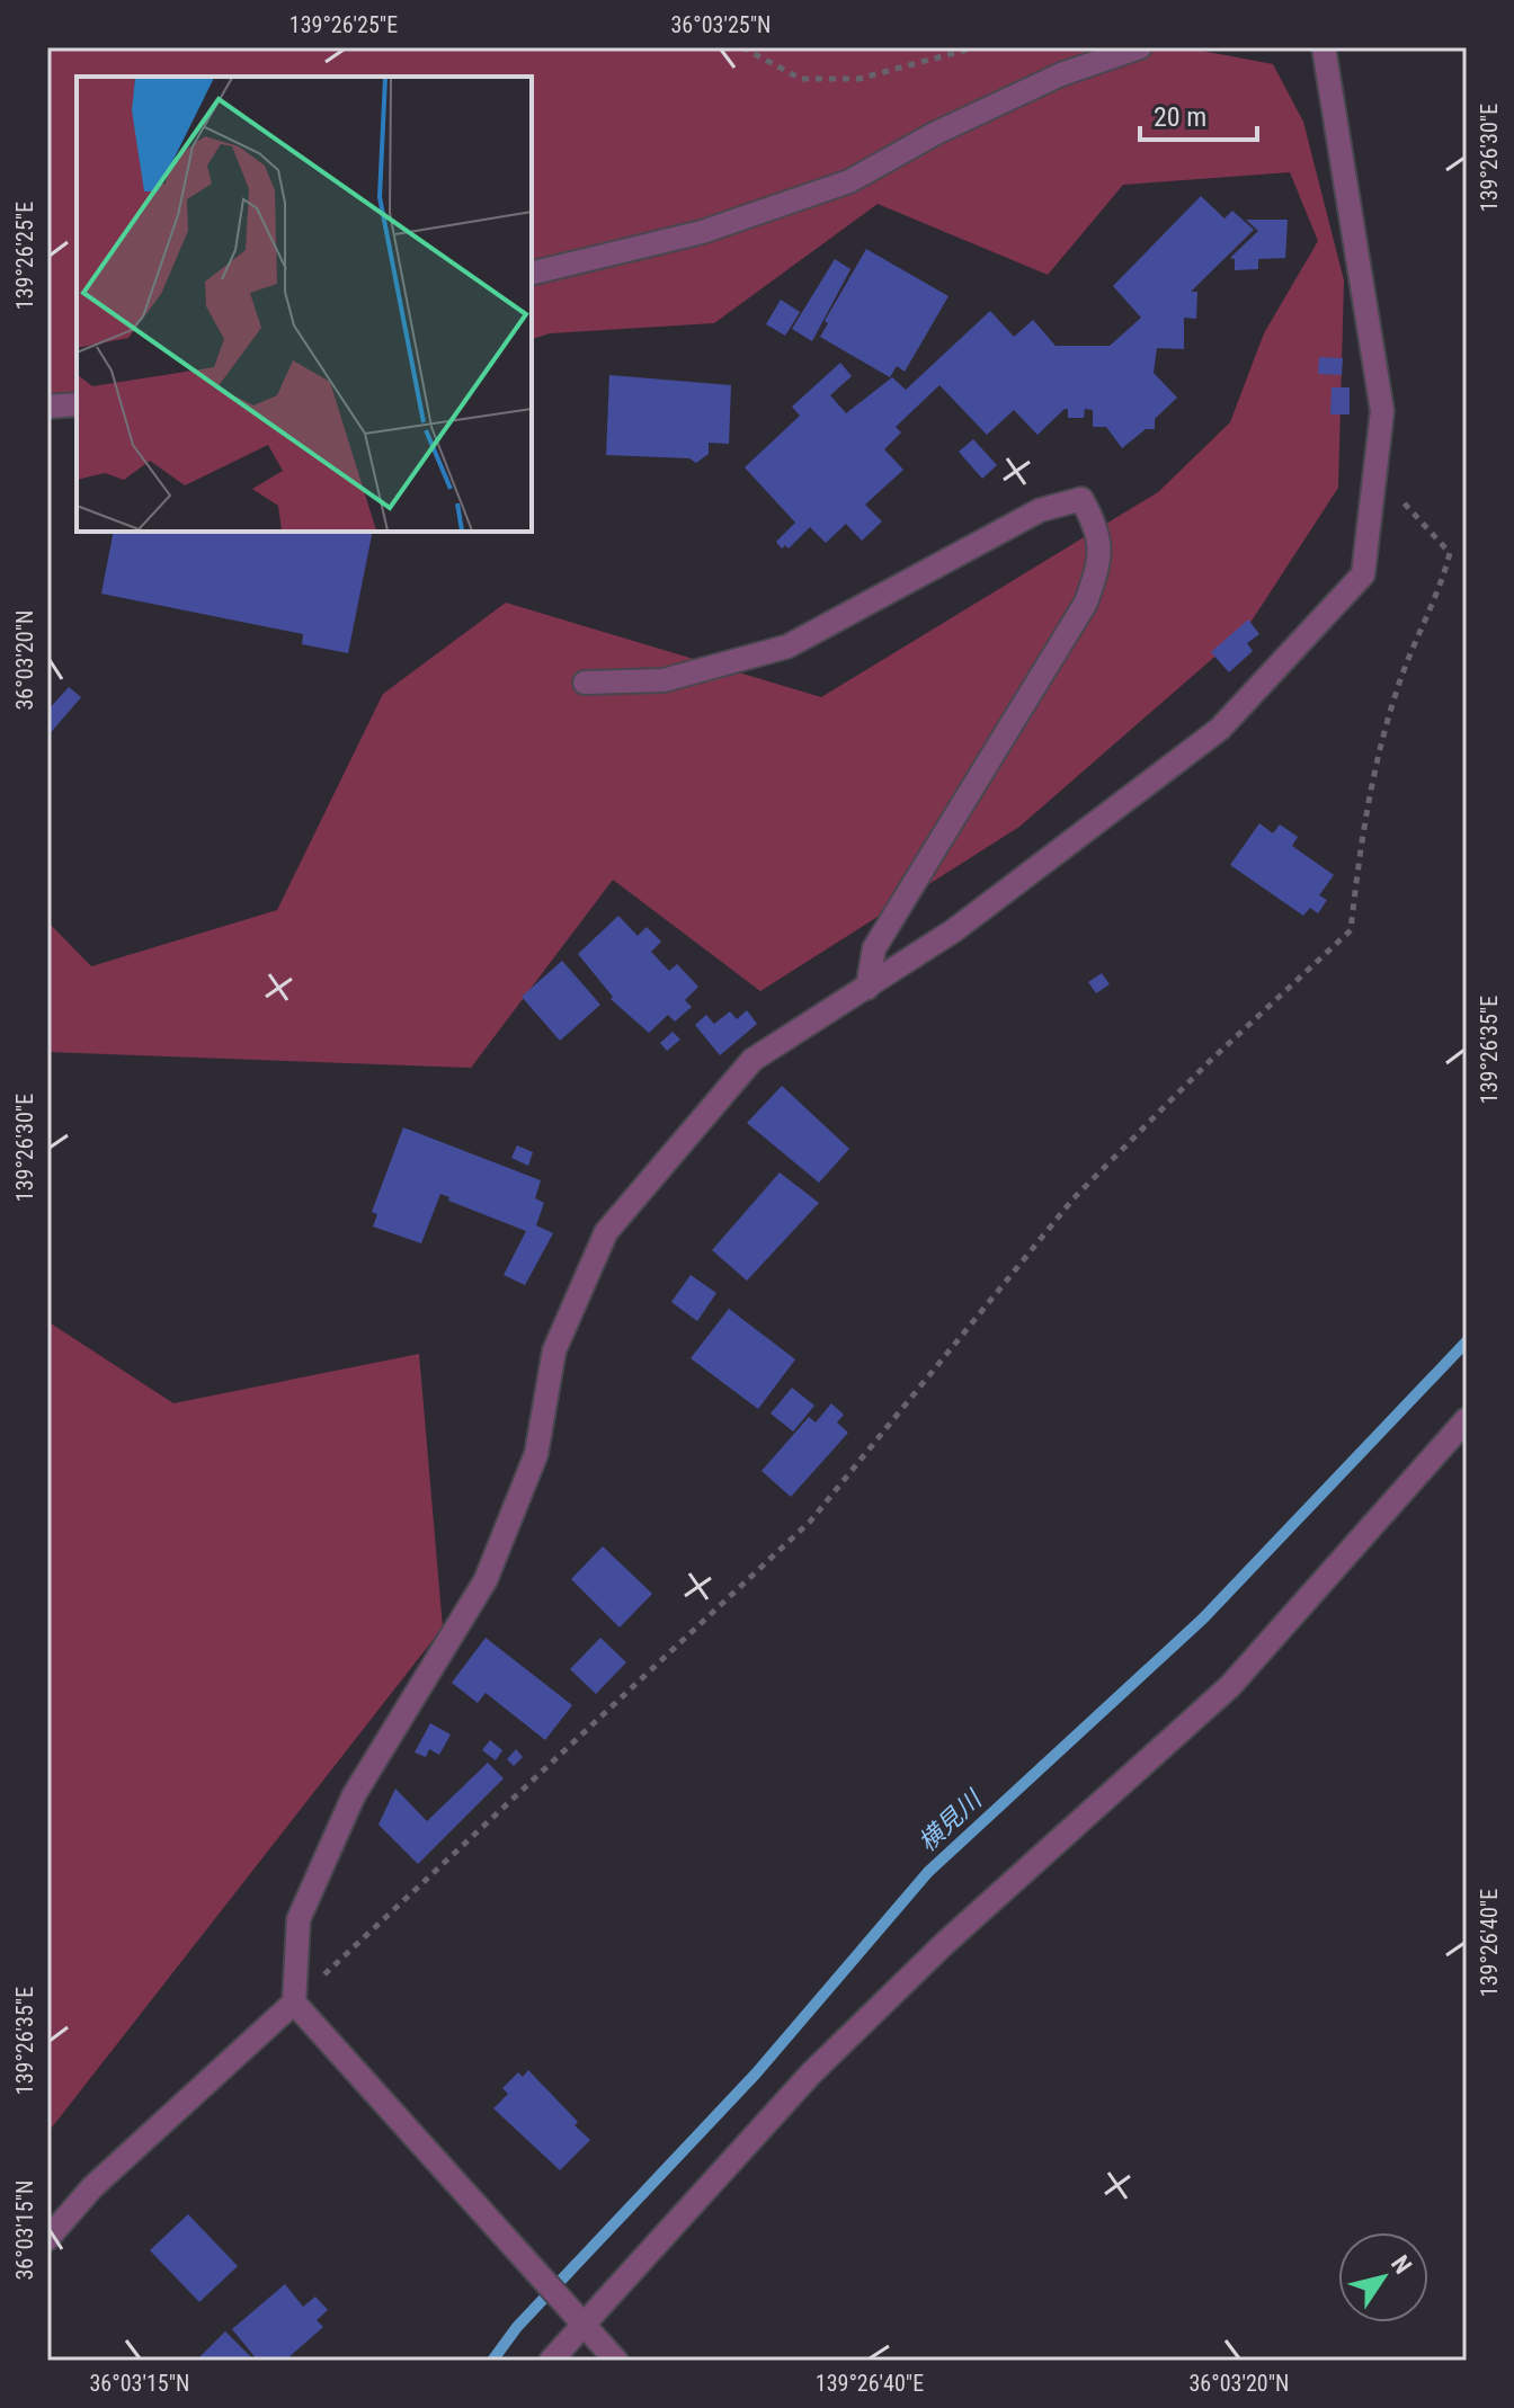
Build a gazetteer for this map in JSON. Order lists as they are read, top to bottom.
{
  "water": ["横見川"],
  "scale_bar": "20 m",
  "north": "top right",
  "coordinates": [
    "139°26'25\"E",
    "36°03'25\"N",
    "139°26'30\"E",
    "36°03'20\"N",
    "139°26'35\"E",
    "139°26'40\"E",
    "36°03'15\"N"
  ]
}
